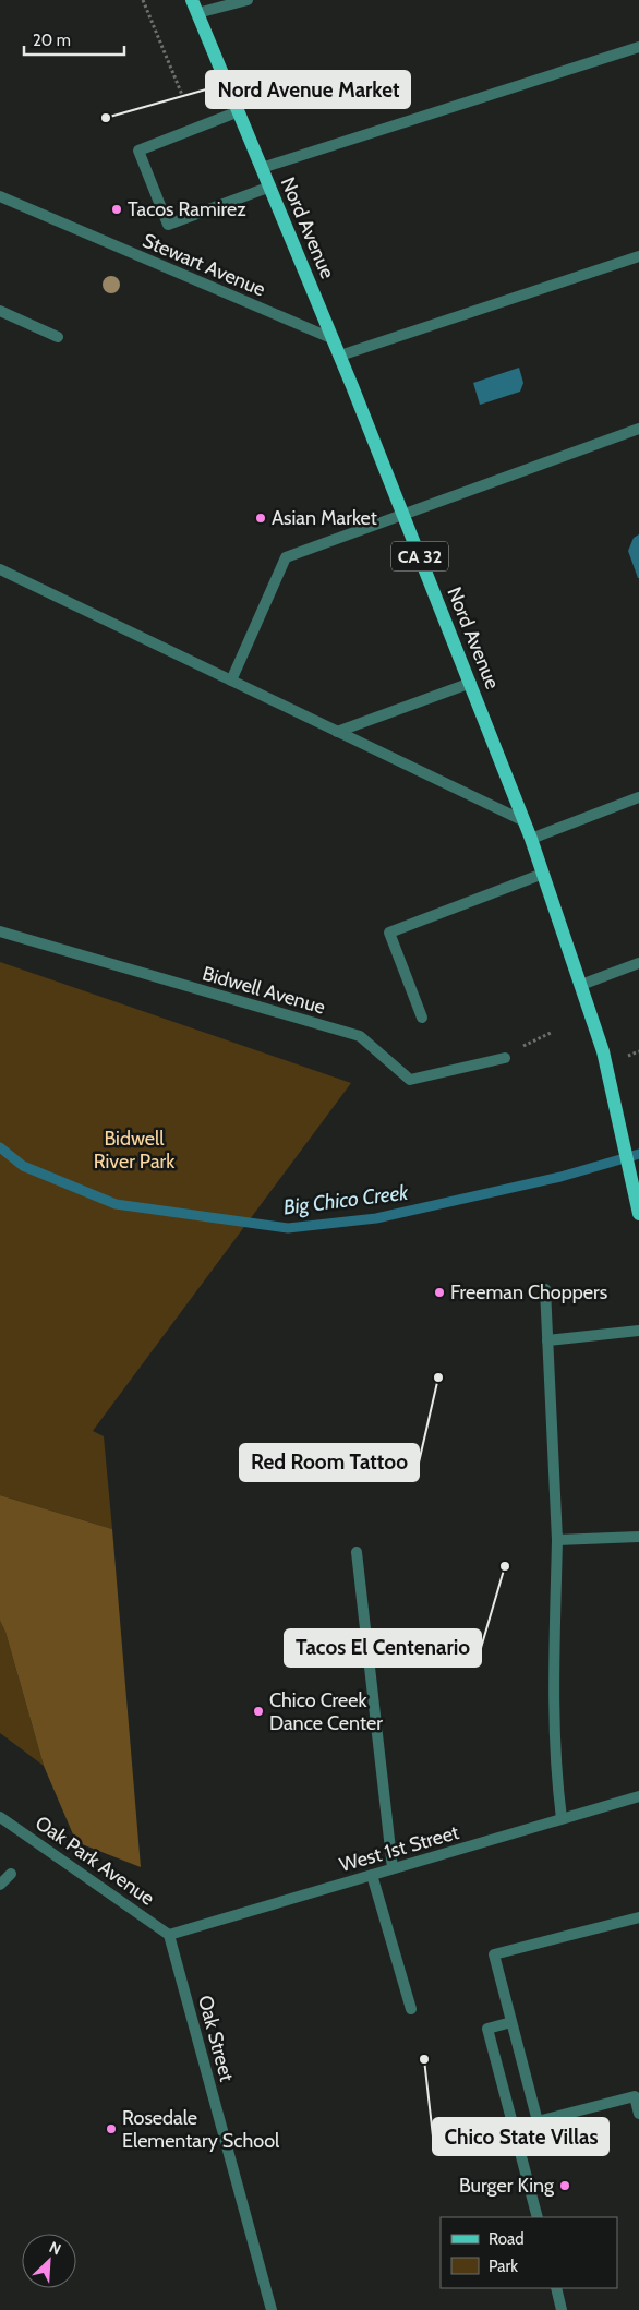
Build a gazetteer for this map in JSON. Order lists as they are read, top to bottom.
{
  "streets": {
    "main road": ["Nord Avenue", "CA 32"],
    "street": [
      "Stewart Avenue",
      "Bidwell Avenue",
      "West 1st Street",
      "Oak Park Avenue",
      "Oak Street"
    ]
  },
  "crossings": [
    ["Nord Avenue", "Stewart Avenue"],
    ["West 1st Street", "Oak Park Avenue"],
    ["West 1st Street", "Oak Street"],
    ["Oak Park Avenue", "Oak Street"]
  ],
  "water": ["Big Chico Creek"],
  "parks": ["Bidwell River Park"],
  "places": [
    "Nord Avenue Market",
    "Tacos Ramirez",
    "Asian Market",
    "Freeman Choppers",
    "Red Room Tattoo",
    "Tacos El Centenario",
    "Chico Creek Dance Center",
    "Chico State Villas",
    "Rosedale Elementary School",
    "Burger King"
  ],
  "legend": ["Road", "Park"],
  "scale_bar": "20 m",
  "north": "top right"
}
